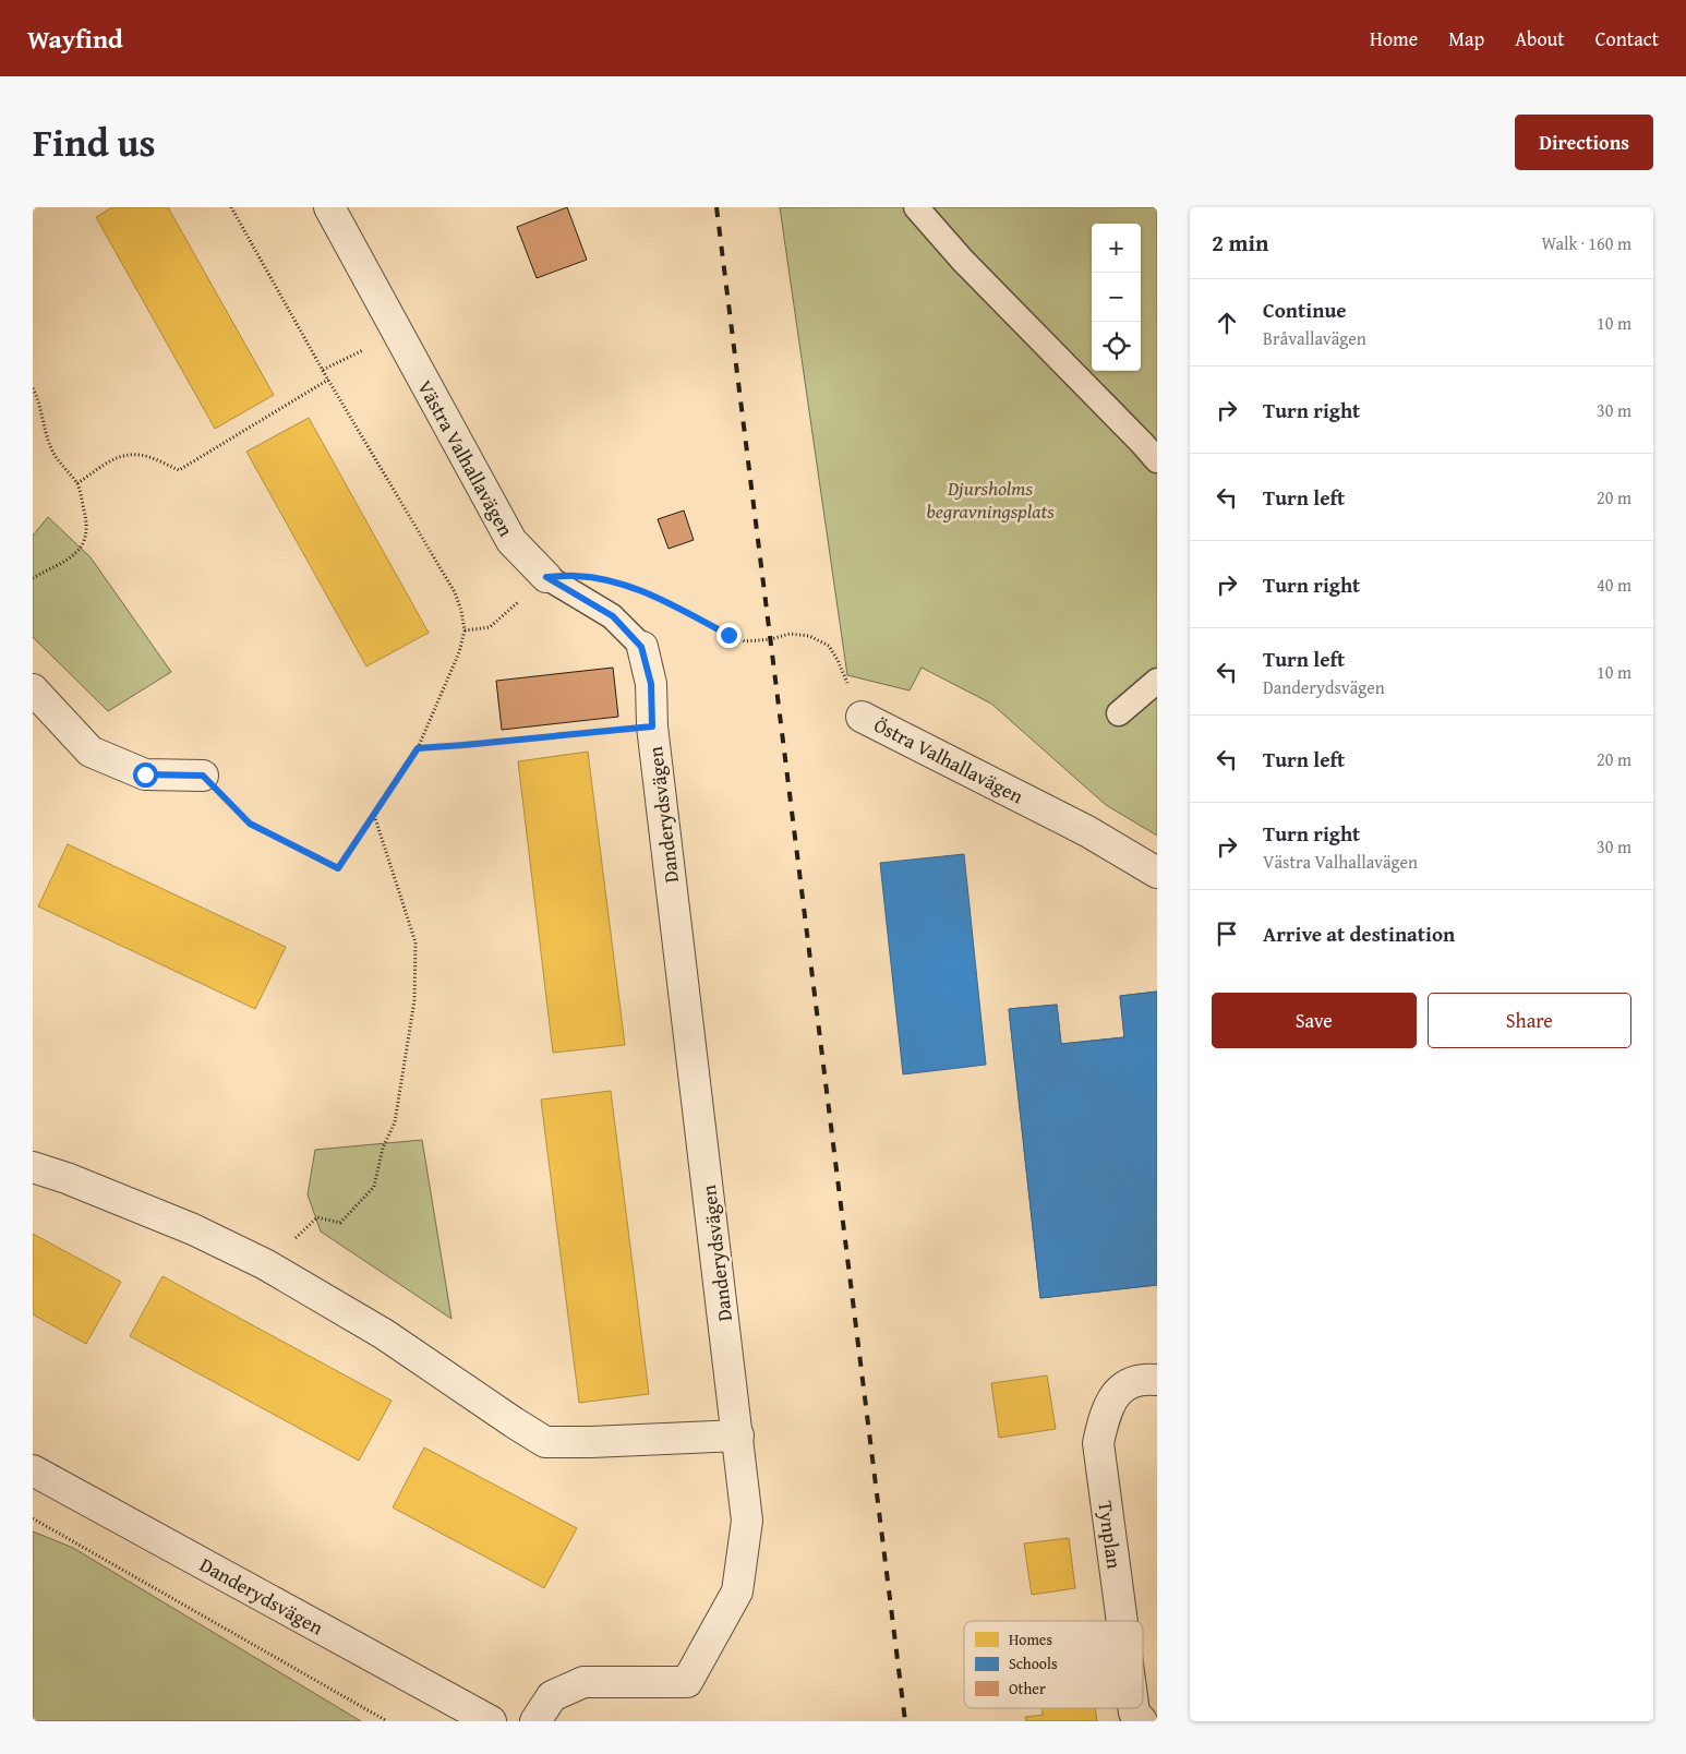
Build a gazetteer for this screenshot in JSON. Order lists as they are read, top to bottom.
{
  "streets": {
    "street": [
      "Västra Valhallavägen",
      "Östra Valhallavägen",
      "Danderydsvägen",
      "Tynplan"
    ]
  },
  "parks": ["Djursholms begravningsplats"],
  "legend": ["Homes", "Schools", "Other"],
  "page": {
    "header": "Wayfind",
    "nav": [
      "Home",
      "Map",
      "About",
      "Contact"
    ],
    "title": "Find us",
    "buttons": [
      "Directions",
      ["Save", "Share"]
    ],
    "heading": ["2 min", "Walk · 160 m"],
    "map_buttons": ["+", "−"],
    "list": [
      ["Continue", "Bråvallavägen", "10 m"],
      ["Turn right", "30 m"],
      ["Turn left", "20 m"],
      ["Turn right", "40 m"],
      ["Turn left", "Danderydsvägen", "10 m"],
      ["Turn left", "20 m"],
      ["Turn right", "Västra Valhallavägen", "30 m"],
      "Arrive at destination"
    ]
  }
}
